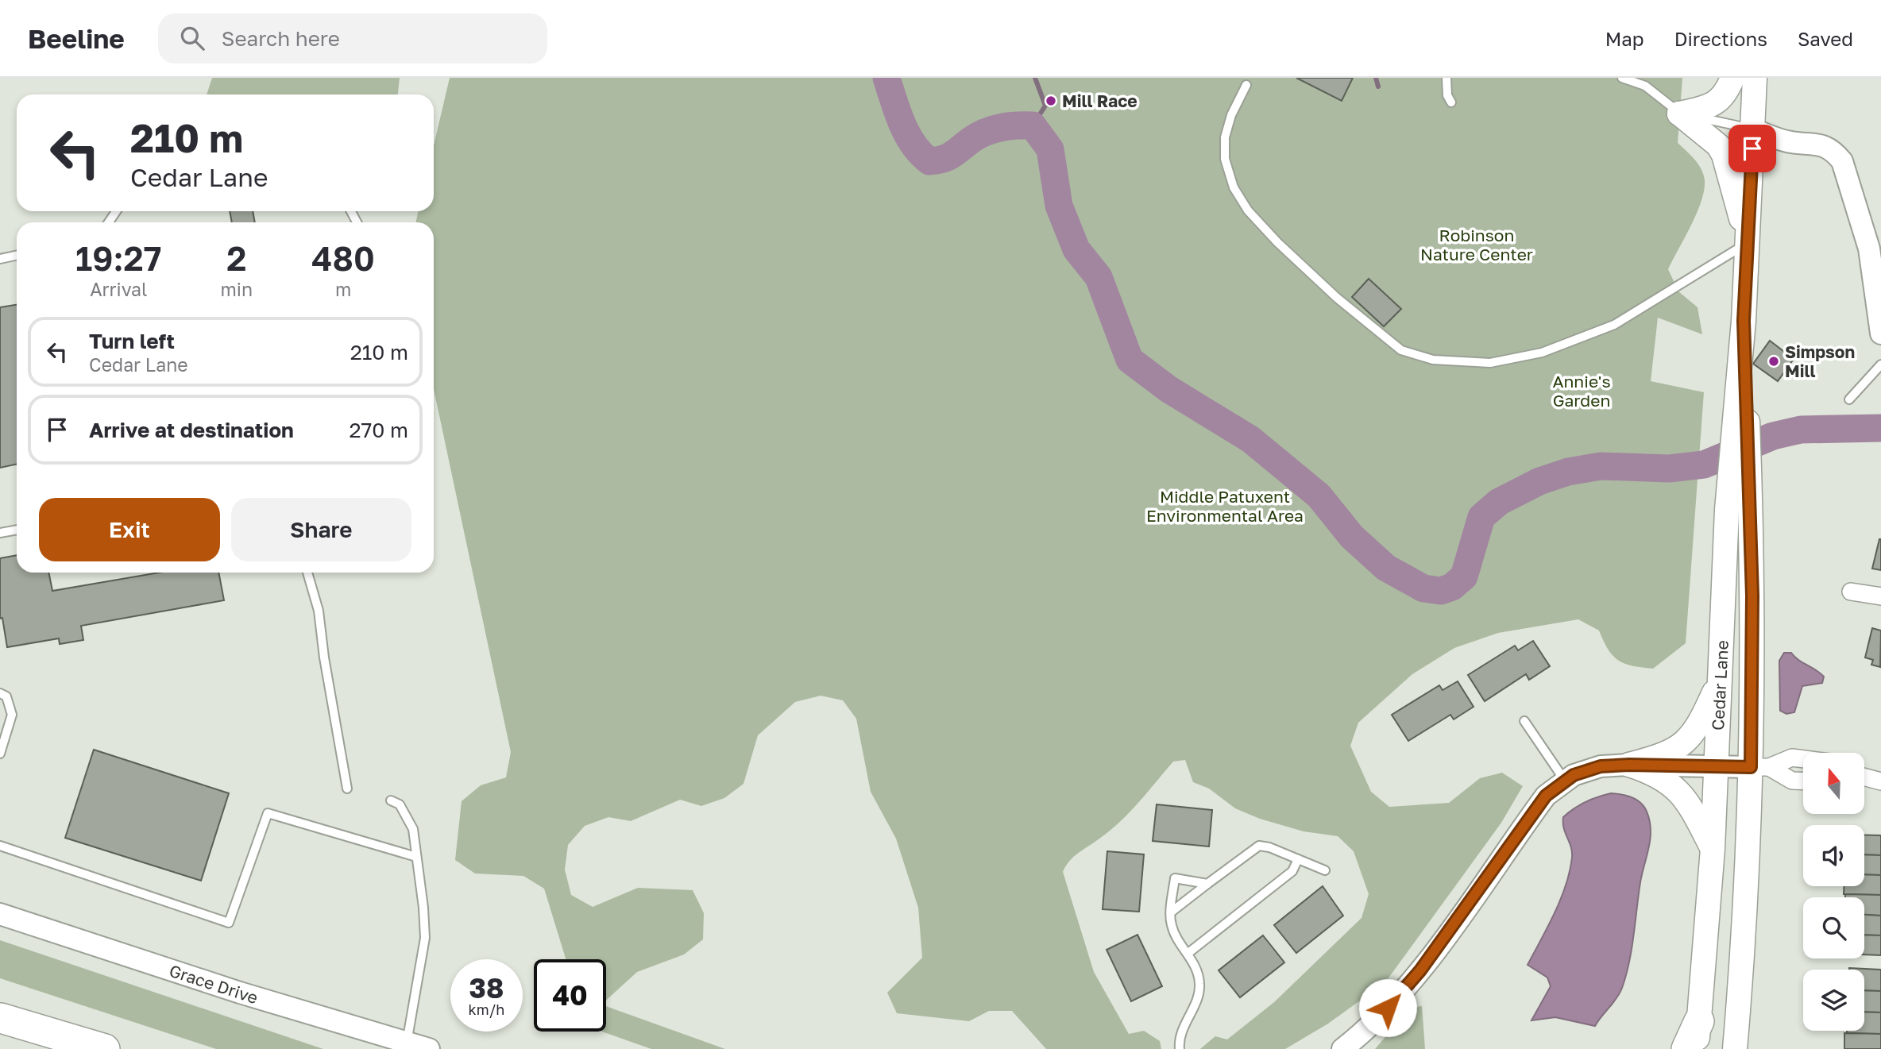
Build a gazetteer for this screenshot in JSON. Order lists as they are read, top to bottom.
{
  "streets": {
    "main road": ["Cedar Lane"],
    "street": ["Grace Drive"]
  },
  "parks": ["Robinson Nature Center", "Annie's Garden", "Middle Patuxent Environmental Area"],
  "places": ["Mill Race", "Simpson Mill"],
  "north": "top",
  "page": {
    "header": "Beeline",
    "search": "Search here",
    "nav": ["Map", "Directions", "Saved"],
    "turn": ["210 m", "Cedar Lane"],
    "eta": [
      "19:27",
      "Arrival",
      "2",
      "min",
      "480",
      "m"
    ],
    "list": [
      {
        "name": "Turn left",
        "note": "Cedar Lane",
        "value": "210 m"
      },
      {
        "name": "Arrive at destination",
        "value": "270 m"
      }
    ],
    "buttons": ["Exit", "Share"],
    "speed": "38 km/h",
    "limit": "40"
  }
}
